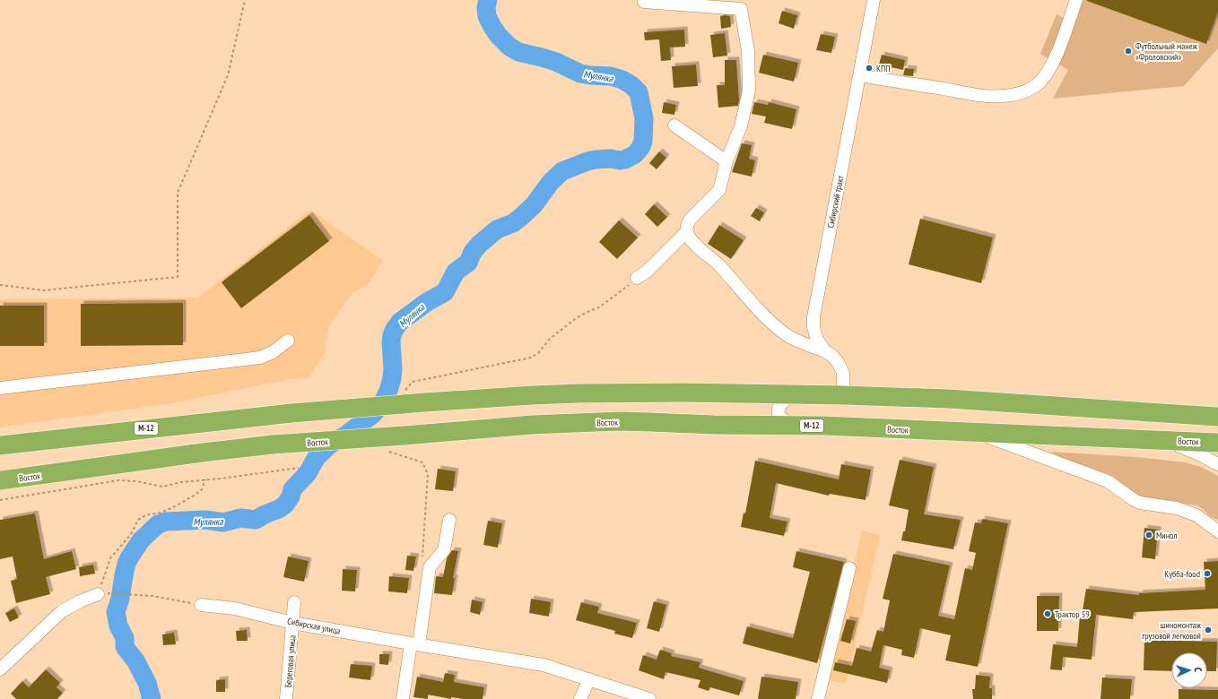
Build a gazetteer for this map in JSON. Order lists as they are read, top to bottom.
{
  "streets": {
    "highway": ["Восток", "М-12"],
    "street": ["Сибирский тракт", "Сибирская улица", "Береговая улица"]
  },
  "crossings": [
    ["Сибирский тракт", "М-12"],
    ["Сибирская улица", "Береговая улица"]
  ],
  "water": ["Мулянка"],
  "places": [
    "Футбольный манеж «Фроловский»",
    "КПП",
    "Минол",
    "Кубба-food",
    "Трактор 59",
    "шиномонтаж грузовой легковой"
  ],
  "north": "right"
}
